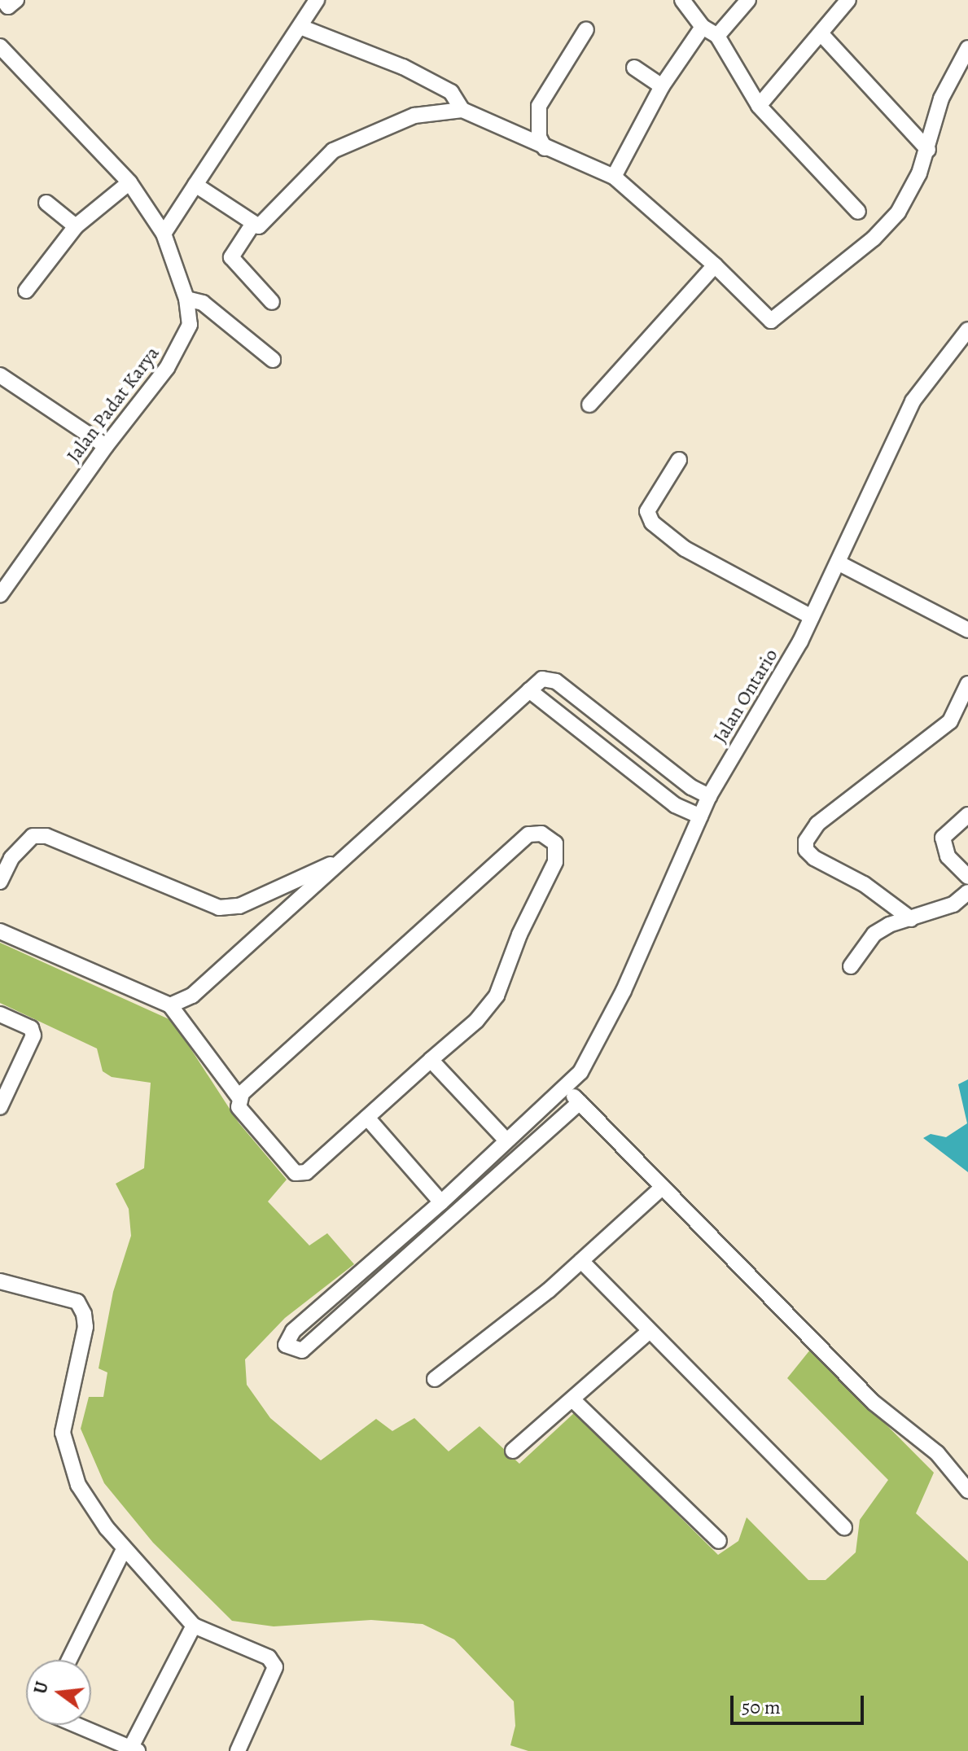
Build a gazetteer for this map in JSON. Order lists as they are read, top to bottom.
{
  "streets": {
    "street": ["Jalan Padat Karya", "Jalan Ontario"]
  },
  "scale_bar": "50 m",
  "north": "left"
}
